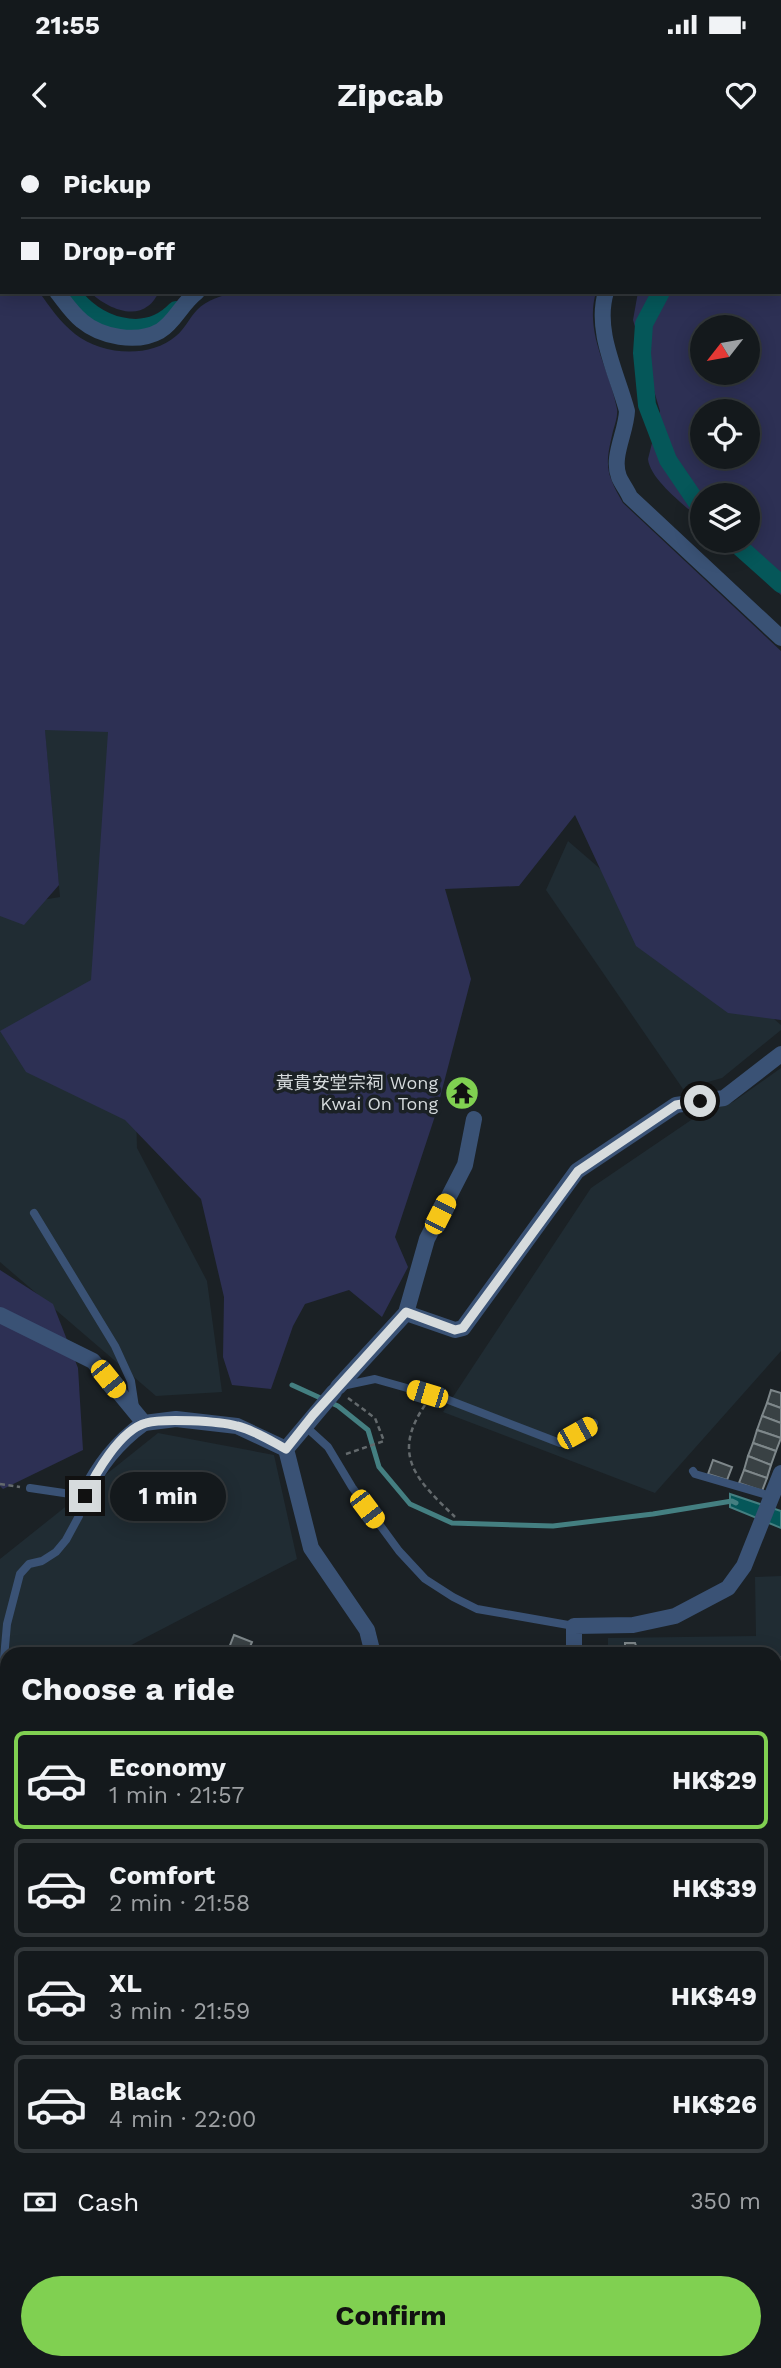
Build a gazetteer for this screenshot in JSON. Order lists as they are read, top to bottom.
{
  "places": {
    "temple": ["黃貴安堂宗祠 Wong Kwai On Tong"]
  },
  "north": "bottom left",
  "page": {
    "status": "21:55",
    "header": "Zipcab",
    "banner": ["Pickup", "Drop-off"],
    "bubble": "1 min",
    "heading": "Choose a ride",
    "list": [
      {
        "name": "Economy",
        "note": "1 min · 21:57",
        "value": "HK$29"
      },
      {
        "name": "Comfort",
        "note": "2 min · 21:58",
        "value": "HK$39"
      },
      {
        "name": "XL",
        "note": "3 min · 21:59",
        "value": "HK$49"
      },
      {
        "name": "Black",
        "note": "4 min · 22:00",
        "value": "HK$26"
      }
    ],
    "pay": ["Cash", "350 m"],
    "buttons": "Confirm"
  }
}
